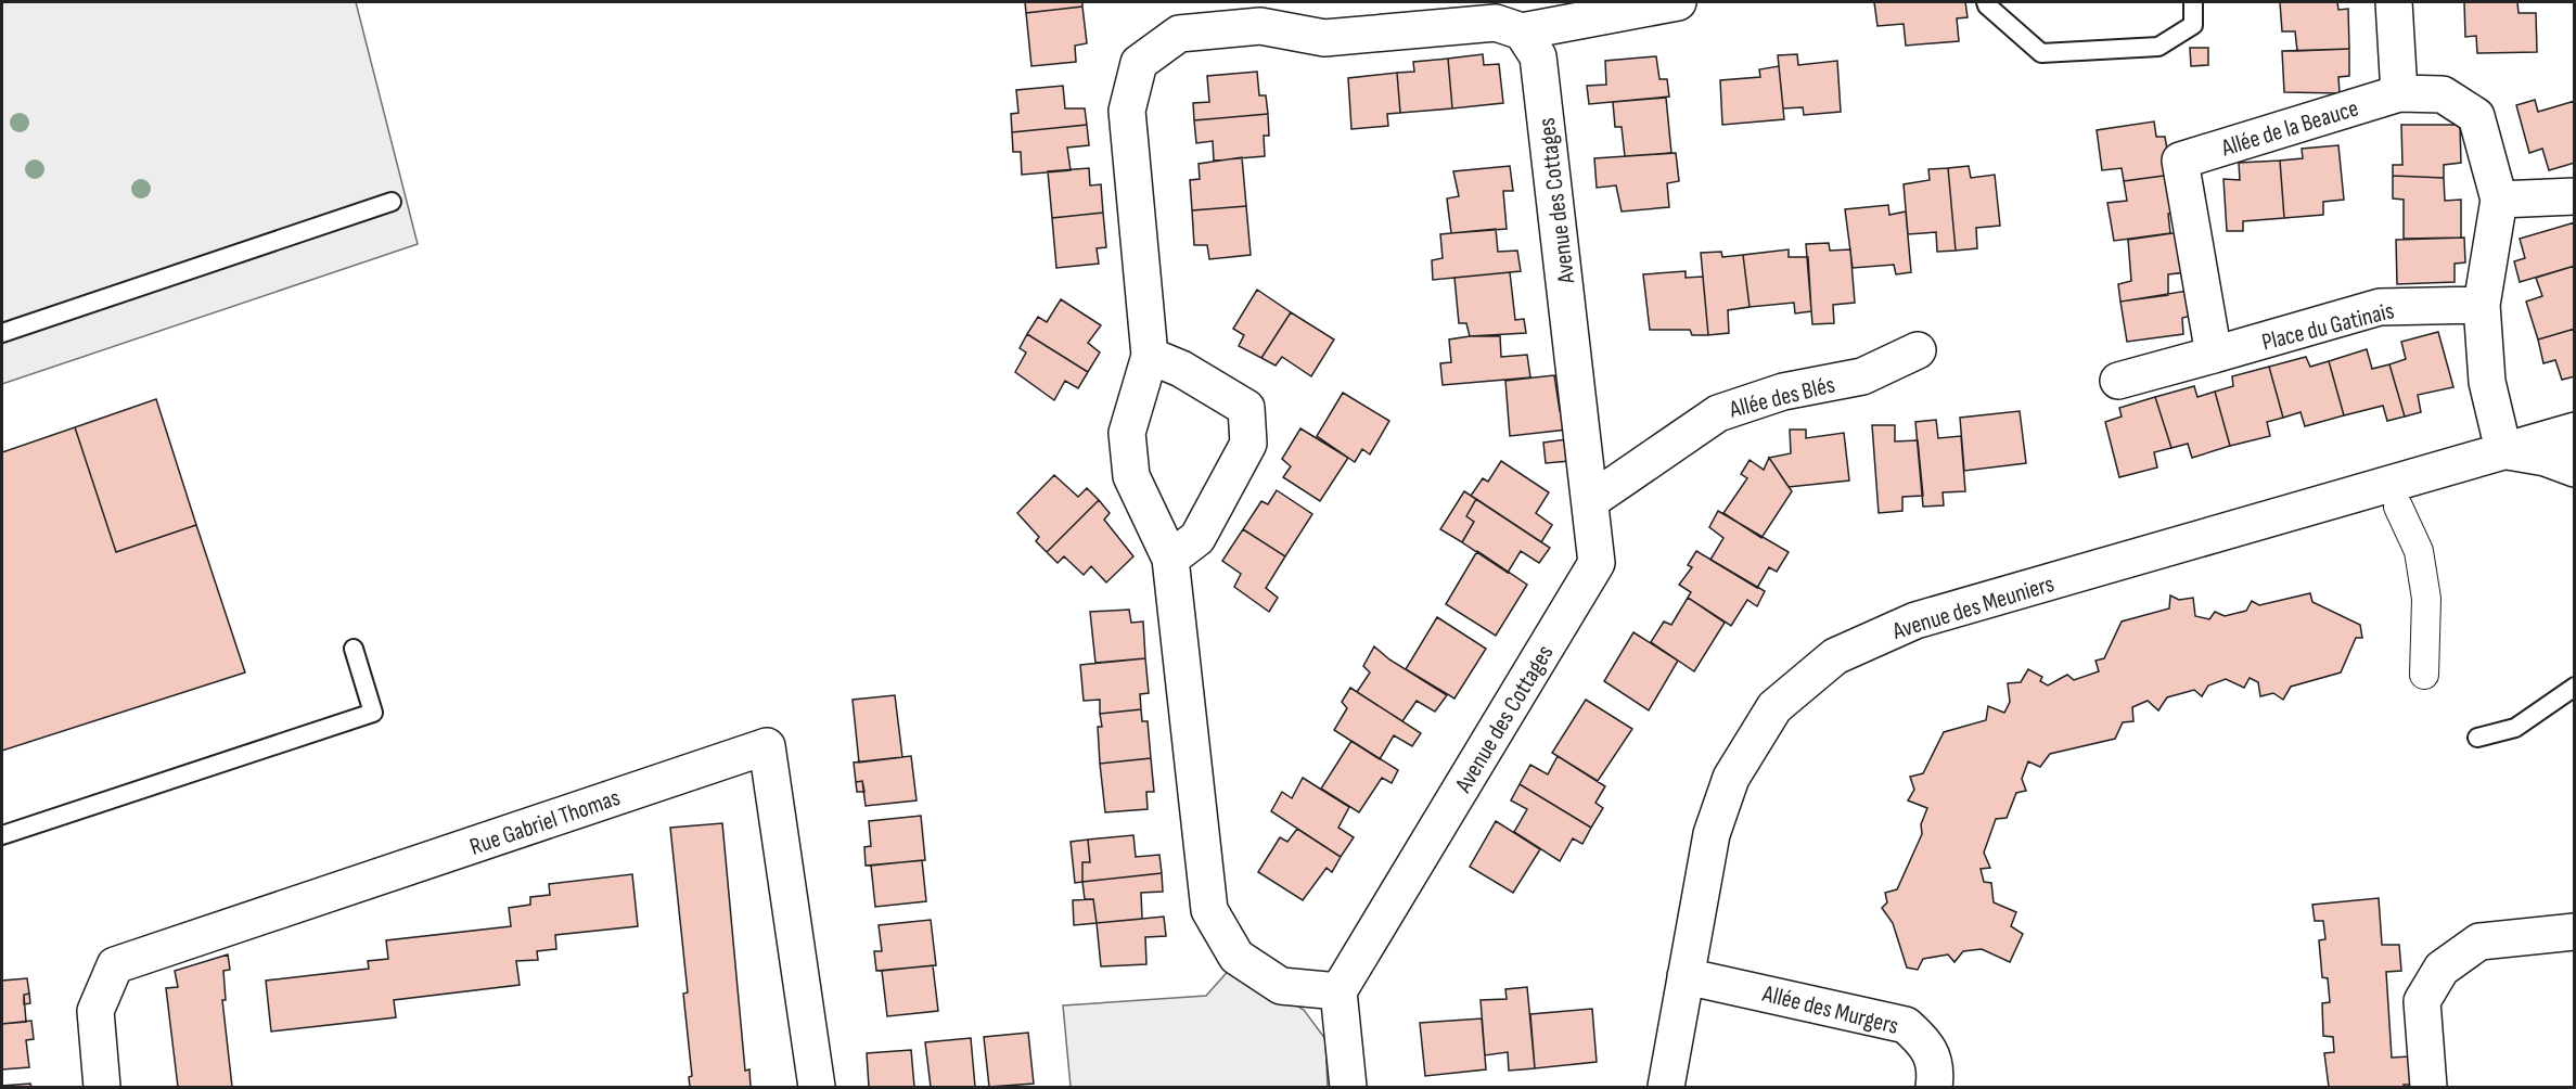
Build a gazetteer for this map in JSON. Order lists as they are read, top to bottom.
{
  "streets": {
    "street": [
      "Allée de la Beauce",
      "Avenue des Cottages",
      "Place du Gatinais",
      "Allée des Blés",
      "Avenue des Meuniers",
      "Rue Gabriel Thomas",
      "Allée des Murgers"
    ]
  },
  "crossings": [
    ["Allée de la Beauce", "Place du Gatinais"],
    ["Avenue des Cottages", "Allée des Blés"],
    ["Avenue des Meuniers", "Allée des Murgers"]
  ]
}
